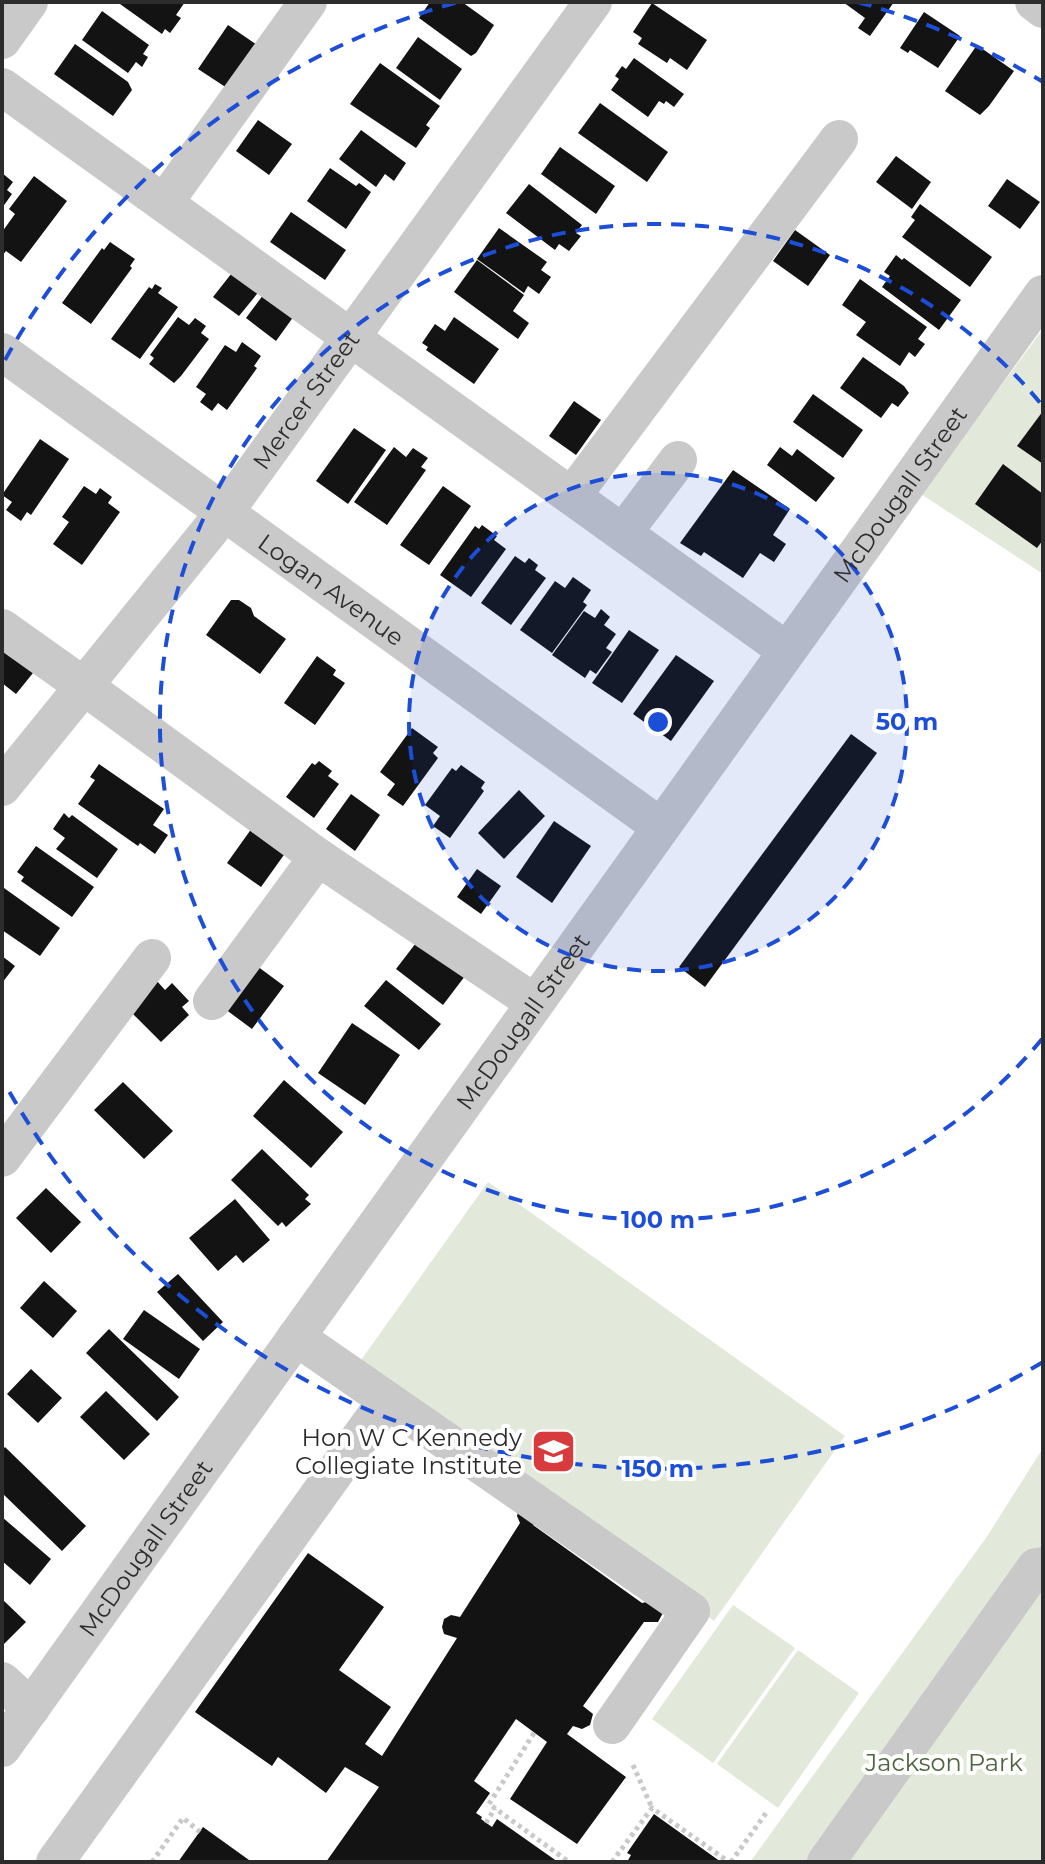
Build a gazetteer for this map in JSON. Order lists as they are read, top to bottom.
{
  "streets": {
    "street": ["Mercer Street", "McDougall Street", "Logan Avenue"]
  },
  "crossings": [
    ["Mercer Street", "Logan Avenue"],
    ["McDougall Street", "Logan Avenue"]
  ],
  "parks": ["Jackson Park"],
  "places": {
    "school or university": ["Hon W C Kennedy Collegiate Institute"]
  },
  "rings": ["50 m", "100 m", "150 m"]
}
